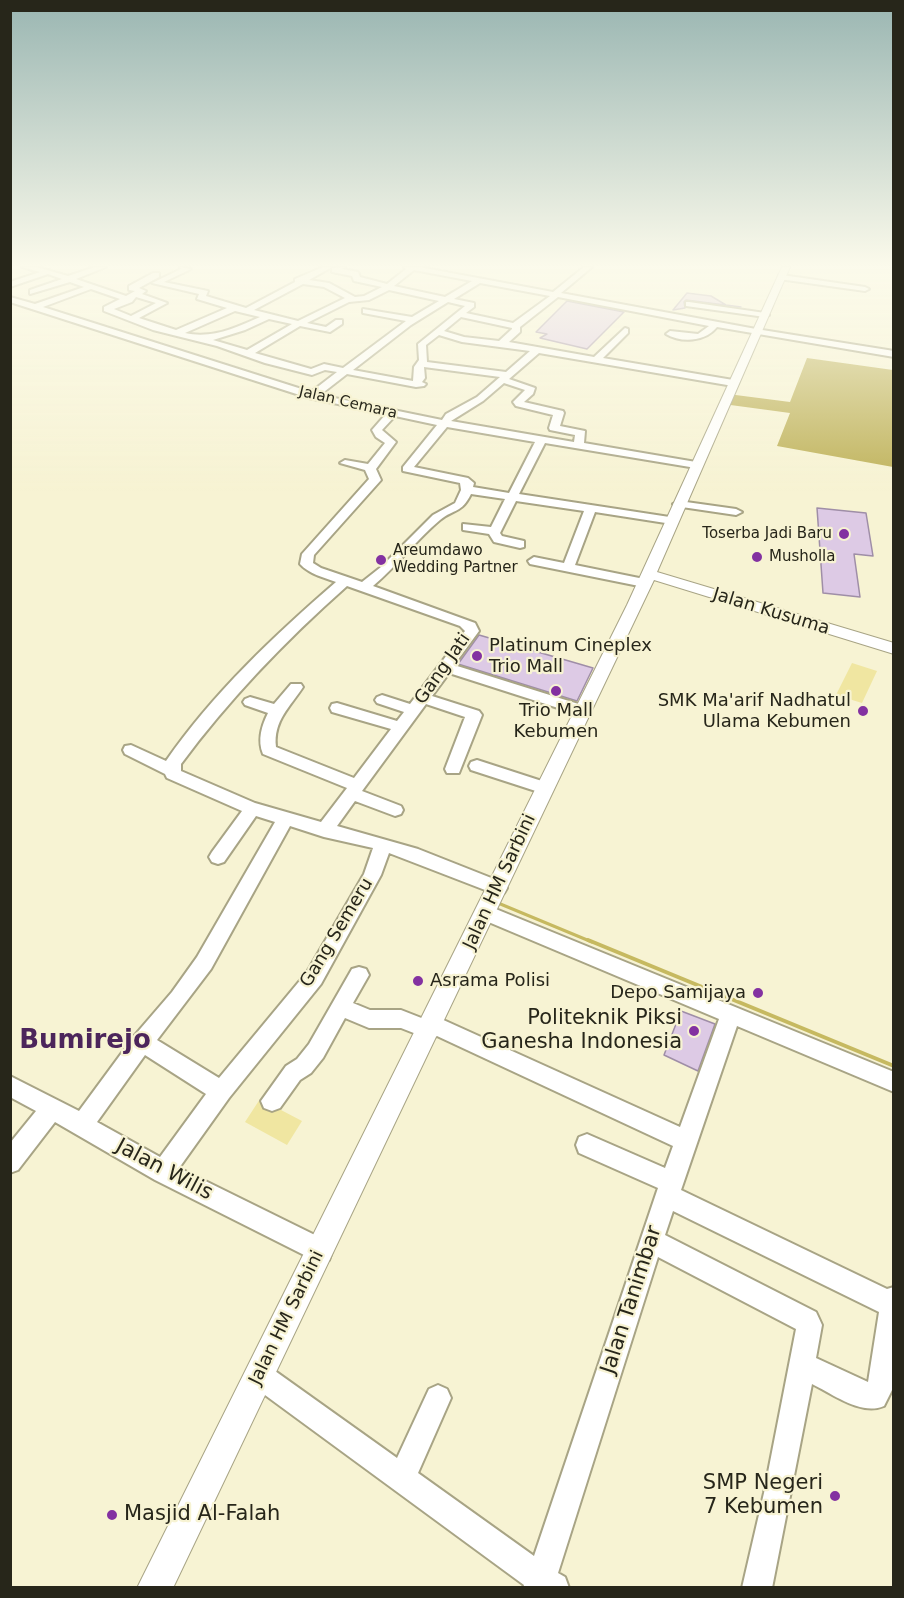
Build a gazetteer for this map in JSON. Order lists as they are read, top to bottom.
{
  "streets": {
    "main road": ["Jalan Kusuma", "Jalan HM Sarbini"],
    "street": [
      "Jalan Cemara",
      "Gang Jati",
      "Gang Semeru",
      "Jalan Wilis",
      "Jalan Tanimbar"
    ]
  },
  "crossings": [
    ["Jalan Cemara", "Jalan HM Sarbini"],
    ["Jalan Kusuma", "Jalan HM Sarbini"],
    ["Jalan HM Sarbini", "Jalan Wilis"],
    ["Gang Semeru", "Jalan Wilis"]
  ],
  "districts": ["Bumirejo"],
  "places": [
    "Toserba Jadi Baru",
    "Musholla",
    "Areumdawo Wedding Partner",
    "Platinum Cineplex Trio Mall",
    "Trio Mall Kebumen",
    "SMK Ma'arif Nadhatul Ulama Kebumen",
    "Asrama Polisi",
    "Depo Samijaya",
    "Politeknik Piksi Ganesha Indonesia",
    "SMP Negeri 7 Kebumen",
    "Masjid Al-Falah"
  ]
}
